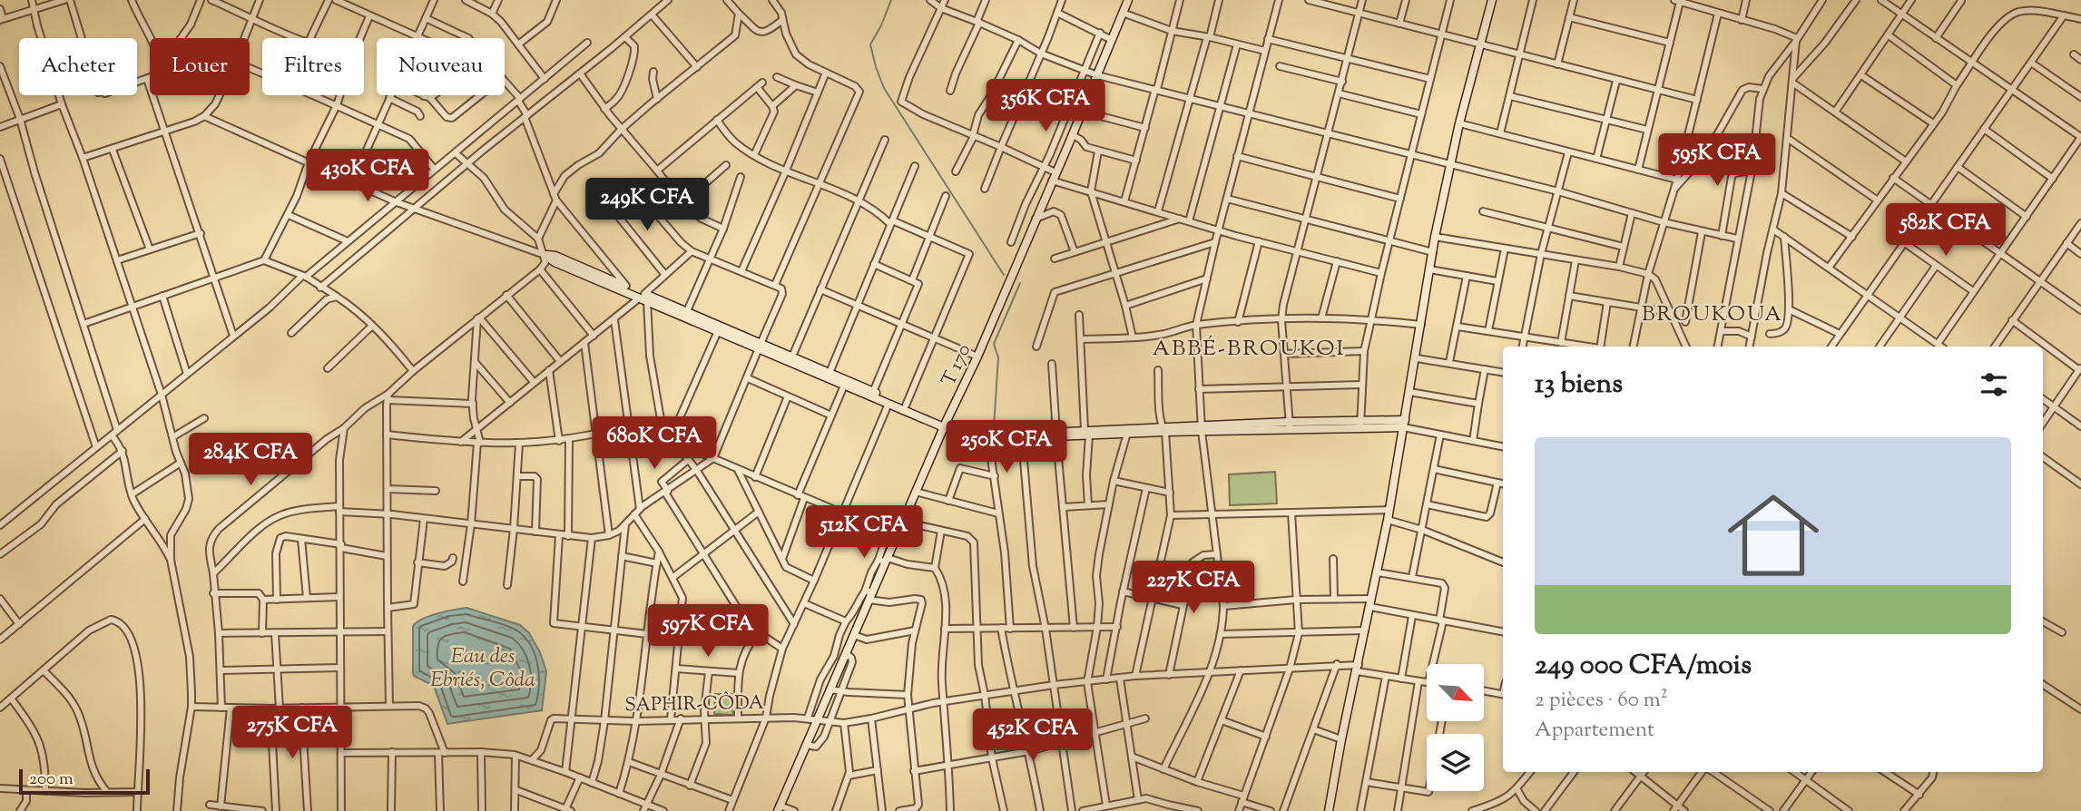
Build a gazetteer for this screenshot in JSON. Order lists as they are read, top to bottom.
{
  "streets": {
    "street": ["T 170", "SAPHIR-CÔDA"]
  },
  "crossings": [
    ["T 170", "SAPHIR-CÔDA"]
  ],
  "districts": ["BROUKOUA", "ABBÉ-BROUKOI"],
  "water": ["Eau des Ebriés, Côda"],
  "scale_bar": "200 m",
  "north": "bottom right",
  "page": {
    "chip": [
      "Acheter",
      "Louer",
      "Filtres",
      "Nouveau"
    ],
    "price": [
      "356K CFA",
      "595K CFA",
      "430K CFA",
      "249K CFA",
      "582K CFA",
      "680K CFA",
      "250K CFA",
      "284K CFA",
      "512K CFA",
      "227K CFA",
      "597K CFA",
      "275K CFA",
      "452K CFA"
    ],
    "heading": "13 biens",
    "list": [
      {
        "name": "249 000 CFA/mois",
        "note": "2 pièces · 60 m² · Appartement"
      }
    ],
    "scale": "200 m"
  }
}
